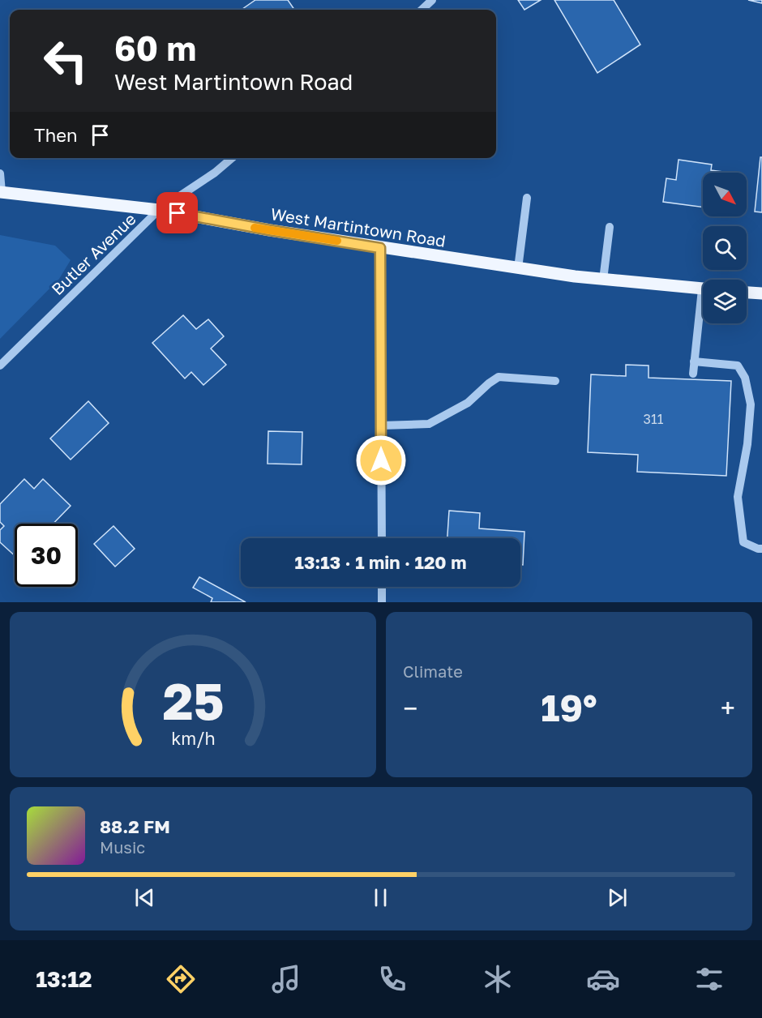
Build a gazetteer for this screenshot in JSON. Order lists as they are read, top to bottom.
{
  "streets": {
    "main road": ["West Martintown Road"],
    "street": ["Butler Avenue"]
  },
  "crossings": [
    ["West Martintown Road", "Butler Avenue"]
  ],
  "house_numbers": ["311"],
  "north": "bottom right",
  "page": {
    "turn": ["60 m", "West Martintown Road"],
    "then": "Then",
    "limit": "30",
    "trip": "13:13 · 1 min · 120 m",
    "tile": "Climate",
    "heat": ["−", "19°", "+"],
    "song": ["88.2 FM", "Music"],
    "tabs": "13:12",
    "gauge": ["25", "km/h"]
  }
}
